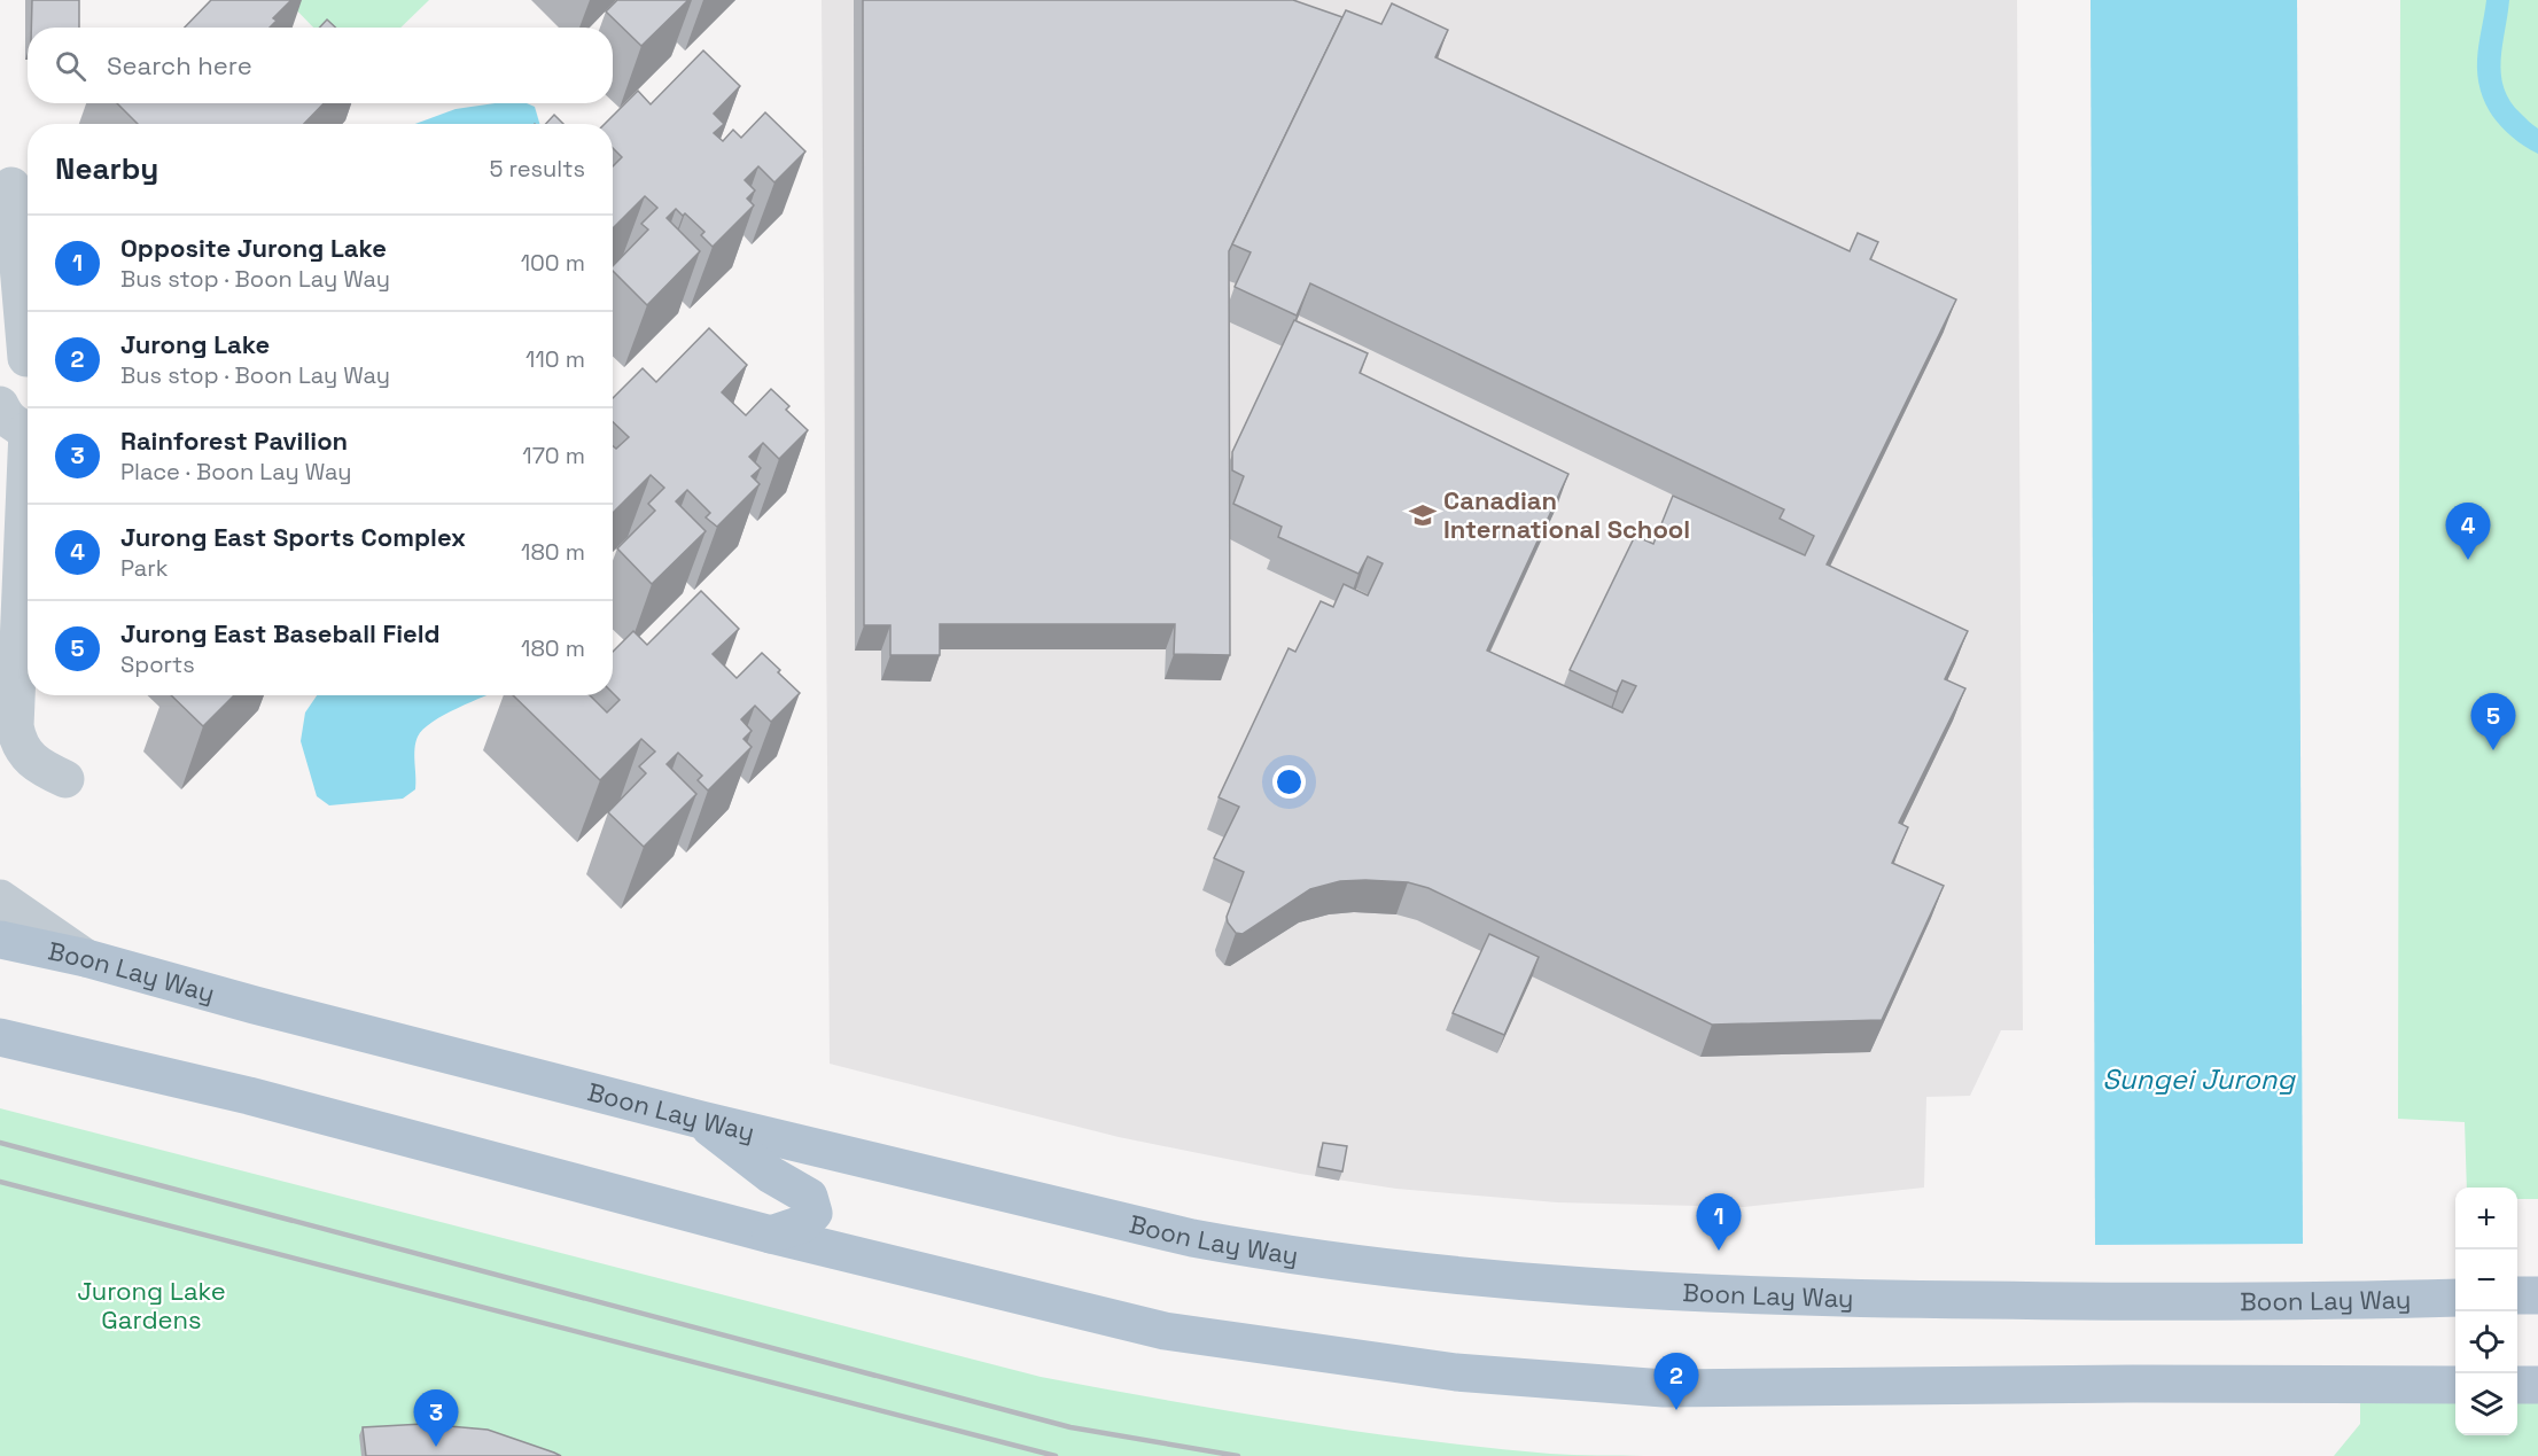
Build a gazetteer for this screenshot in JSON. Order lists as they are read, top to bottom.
{
  "streets": {
    "main road": ["Boon Lay Way"]
  },
  "water": ["Sungei Jurong"],
  "parks": ["Jurong Lake Gardens"],
  "places": {
    "school or university": ["Canadian International School"]
  },
  "page": {
    "search": "Search here",
    "heading": ["Nearby", "5 results"],
    "list": [
      {
        "mark": "1",
        "name": "Opposite Jurong Lake",
        "note": "Bus stop · Boon Lay Way",
        "value": "100 m"
      },
      {
        "mark": "2",
        "name": "Jurong Lake",
        "note": "Bus stop · Boon Lay Way",
        "value": "110 m"
      },
      {
        "mark": "3",
        "name": "Rainforest Pavilion",
        "note": "Place · Boon Lay Way",
        "value": "170 m"
      },
      {
        "mark": "4",
        "name": "Jurong East Sports Complex",
        "note": "Park",
        "value": "180 m"
      },
      {
        "mark": "5",
        "name": "Jurong East Baseball Field",
        "note": "Sports",
        "value": "180 m"
      }
    ],
    "pins": [
      "4",
      "5",
      "1",
      "2",
      "3"
    ],
    "map_buttons": ["+", "−"]
  }
}
